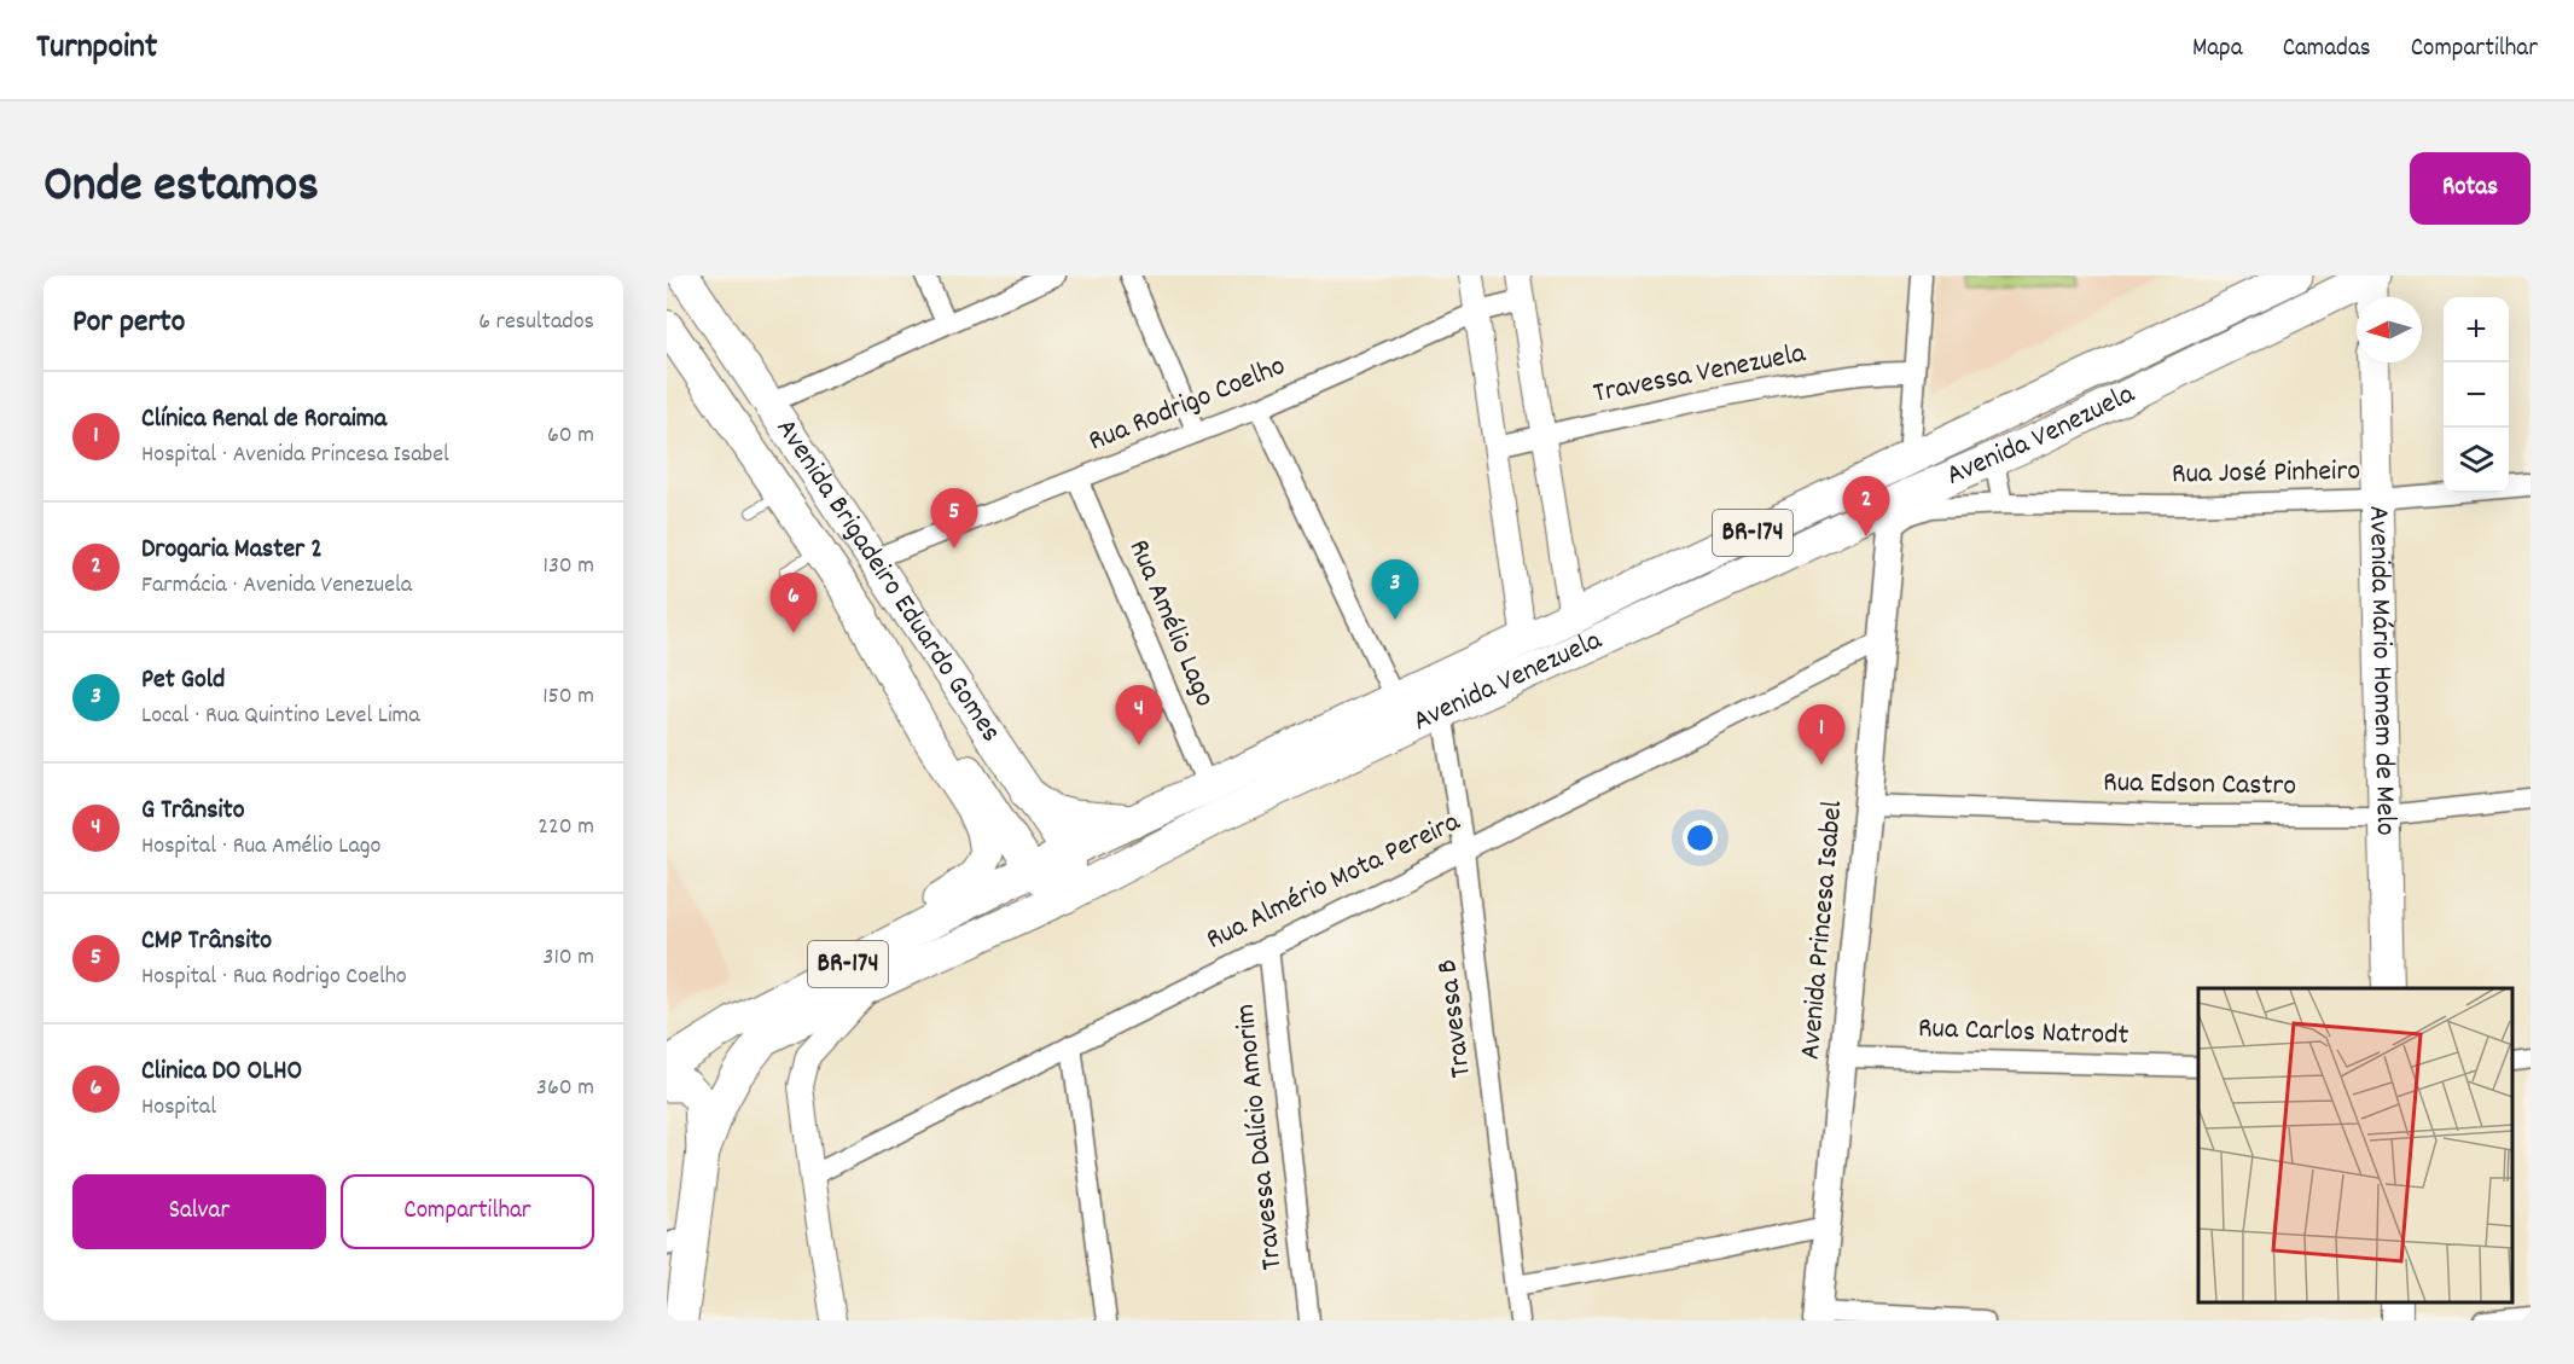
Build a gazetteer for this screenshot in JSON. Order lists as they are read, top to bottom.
{
  "streets": {
    "highway": ["Avenida Venezuela", "BR-174"],
    "main road": ["Avenida Brigadeiro Eduardo Gomes", "Avenida Mário Homem de Melo", "Avenida Princesa Isabel"],
    "street": [
      "Travessa Venezuela",
      "Rua Rodrigo Coelho",
      "Rua José Pinheiro",
      "Rua Amélio Lago",
      "Rua Edson Castro",
      "Rua Almério Mota Pereira",
      "Travessa B",
      "Rua Carlos Natrodt",
      "Travessa Dalício Amorim"
    ]
  },
  "crossings": [
    ["Rua Rodrigo Coelho", "Avenida Brigadeiro Eduardo Gomes"],
    ["Rua Rodrigo Coelho", "Rua Amélio Lago"],
    ["Avenida Venezuela", "Rua José Pinheiro"],
    ["Avenida Venezuela", "BR-174"],
    ["Avenida Venezuela", "Avenida Brigadeiro Eduardo Gomes"],
    ["Avenida Venezuela", "Rua Amélio Lago"],
    ["Avenida Venezuela", "Avenida Princesa Isabel"],
    ["Avenida Venezuela", "Travessa B"],
    ["Rua José Pinheiro", "Avenida Mário Homem de Melo"],
    ["Rua José Pinheiro", "Avenida Princesa Isabel"],
    ["Avenida Mário Homem de Melo", "Rua Edson Castro"],
    ["Rua Edson Castro", "Avenida Princesa Isabel"],
    ["Rua Almério Mota Pereira", "Avenida Princesa Isabel"],
    ["Rua Almério Mota Pereira", "Travessa B"],
    ["Rua Almério Mota Pereira", "Travessa Dalício Amorim"],
    ["Avenida Princesa Isabel", "Rua Carlos Natrodt"]
  ],
  "north": "left",
  "page": {
    "header": "Turnpoint",
    "nav": ["Mapa", "Camadas", "Compartilhar"],
    "title": "Onde estamos",
    "buttons": [
      "Rotas",
      ["Salvar", "Compartilhar"]
    ],
    "heading": ["Por perto", "6 resultados"],
    "map_buttons": ["+", "−"],
    "list": [
      {
        "mark": "1",
        "name": "Clínica Renal de Roraima",
        "note": "Hospital · Avenida Princesa Isabel",
        "value": "60 m"
      },
      {
        "mark": "2",
        "name": "Drogaria Master 2",
        "note": "Farmácia · Avenida Venezuela",
        "value": "130 m"
      },
      {
        "mark": "3",
        "name": "Pet Gold",
        "note": "Local · Rua Quintino Level Lima",
        "value": "150 m"
      },
      {
        "mark": "4",
        "name": "G Trânsito",
        "note": "Hospital · Rua Amélio Lago",
        "value": "220 m"
      },
      {
        "mark": "5",
        "name": "CMP Trânsito",
        "note": "Hospital · Rua Rodrigo Coelho",
        "value": "310 m"
      },
      {
        "mark": "6",
        "name": "Clinica DO OLHO",
        "note": "Hospital",
        "value": "360 m"
      }
    ],
    "pins": [
      "2",
      "5",
      "3",
      "6",
      "4",
      "1"
    ]
  }
}
